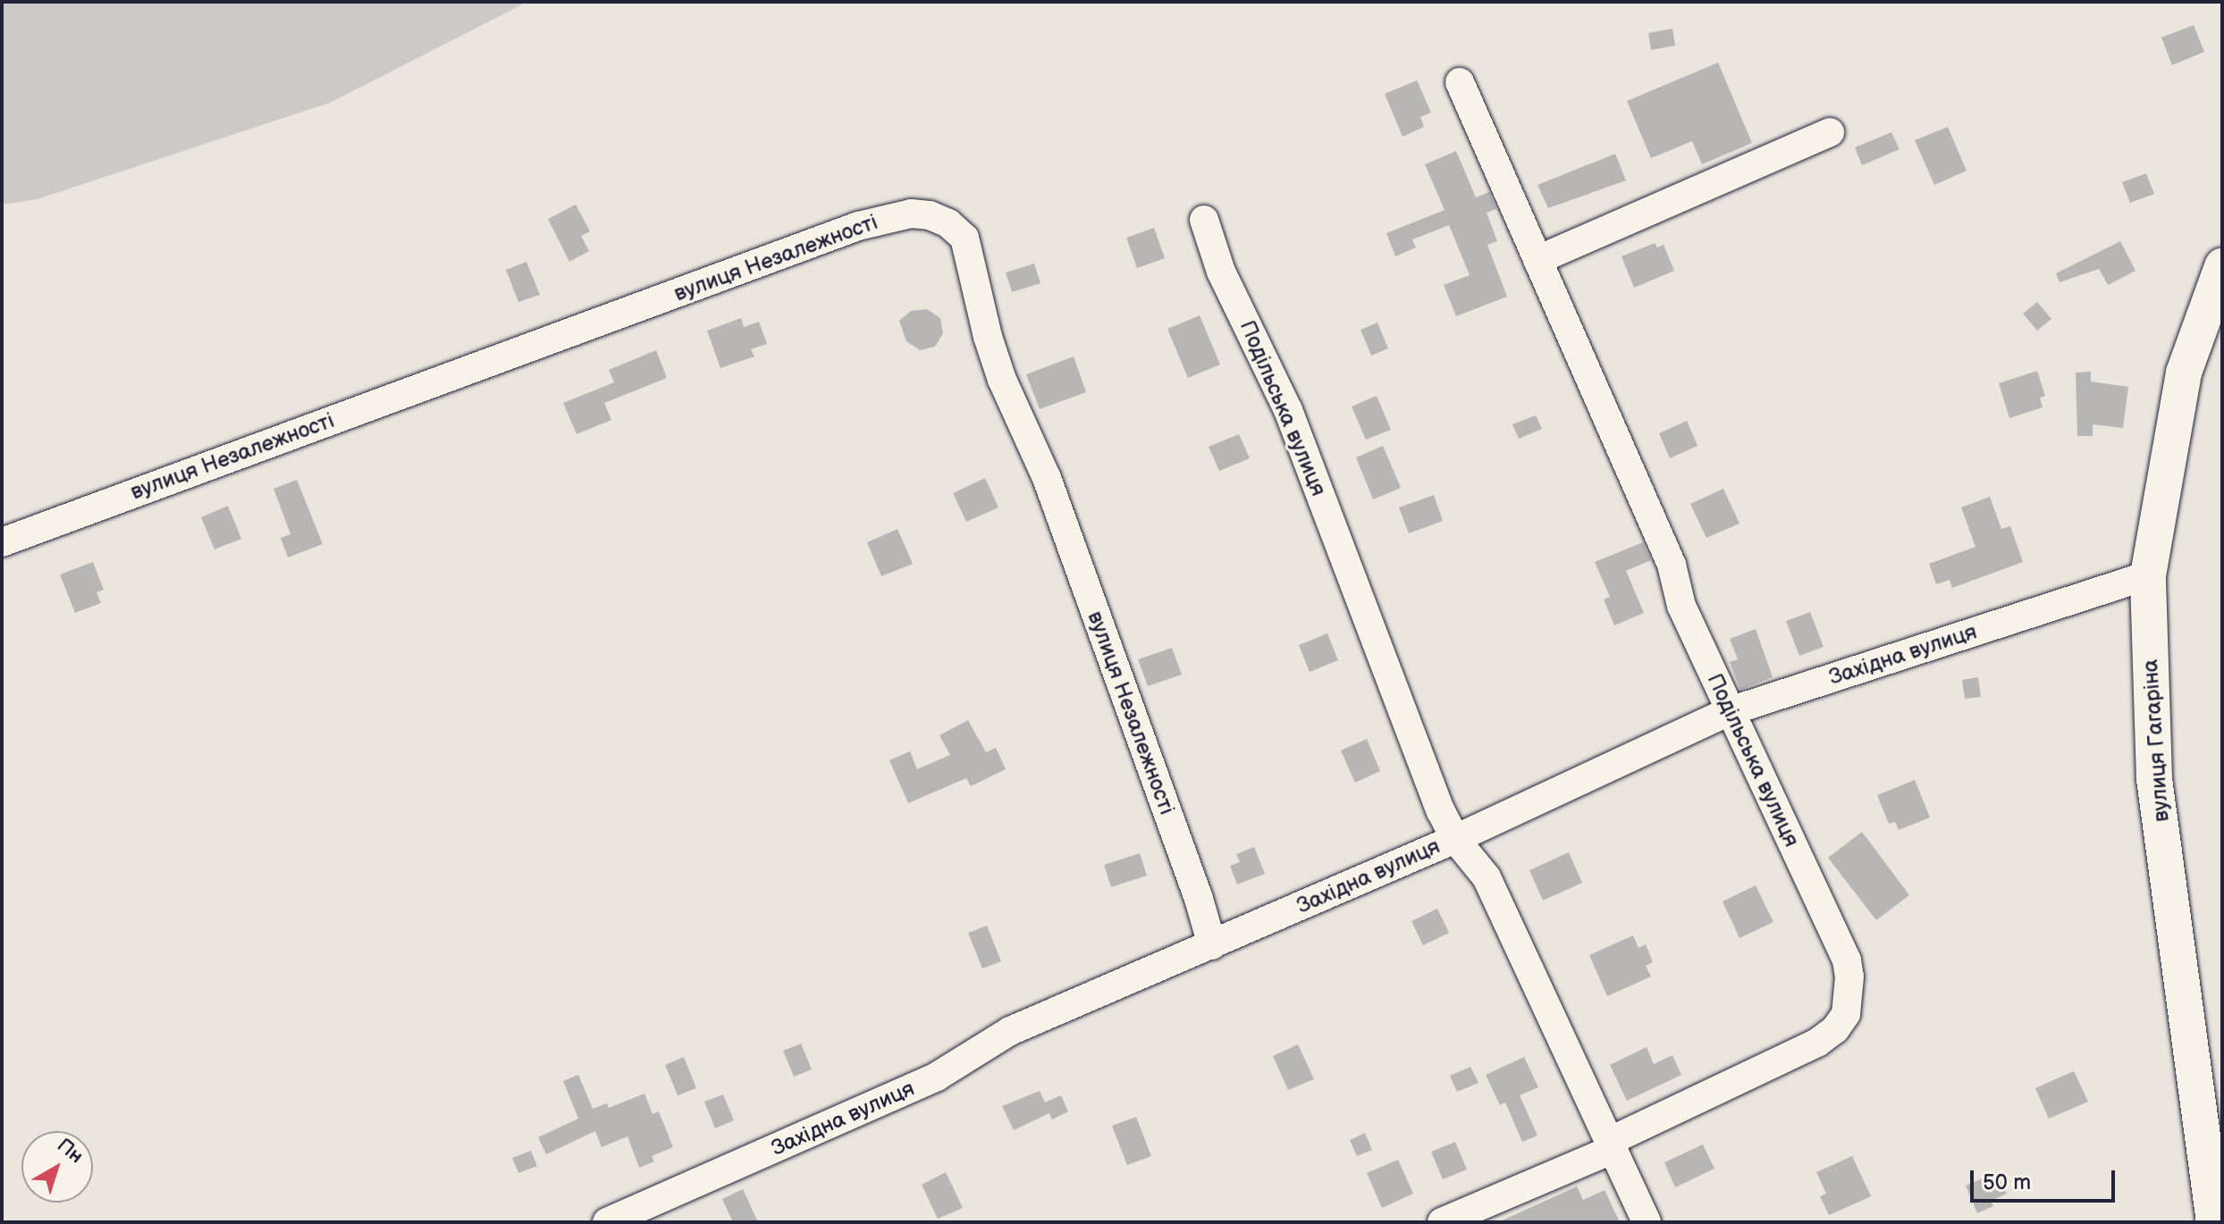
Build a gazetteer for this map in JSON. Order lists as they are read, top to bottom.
{
  "streets": {
    "main road": ["вулиця Гагаріна"],
    "street": ["вулиця Незалежності", "Подільська вулиця", "Західна вулиця"]
  },
  "crossings": [
    ["вулиця Незалежності", "Західна вулиця"],
    ["Подільська вулиця", "Західна вулиця"],
    ["Західна вулиця", "вулиця Гагаріна"]
  ],
  "scale_bar": "50 m",
  "north": "top right"
}
